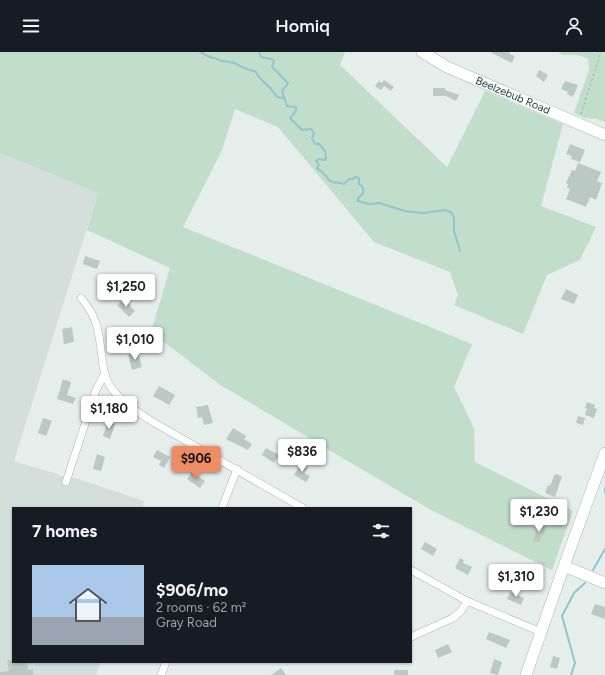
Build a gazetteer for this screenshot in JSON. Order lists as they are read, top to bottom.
{
  "streets": {
    "street": ["Beelzebub Road"]
  },
  "page": {
    "header": "Homiq",
    "price": [
      "$1,250",
      "$1,010",
      "$1,180",
      "$836",
      "$906",
      "$1,230",
      "$1,310"
    ],
    "heading": "7 homes",
    "list": [
      {
        "name": "$906/mo",
        "note": "2 rooms · 62 m² · Gray Road"
      }
    ]
  }
}
